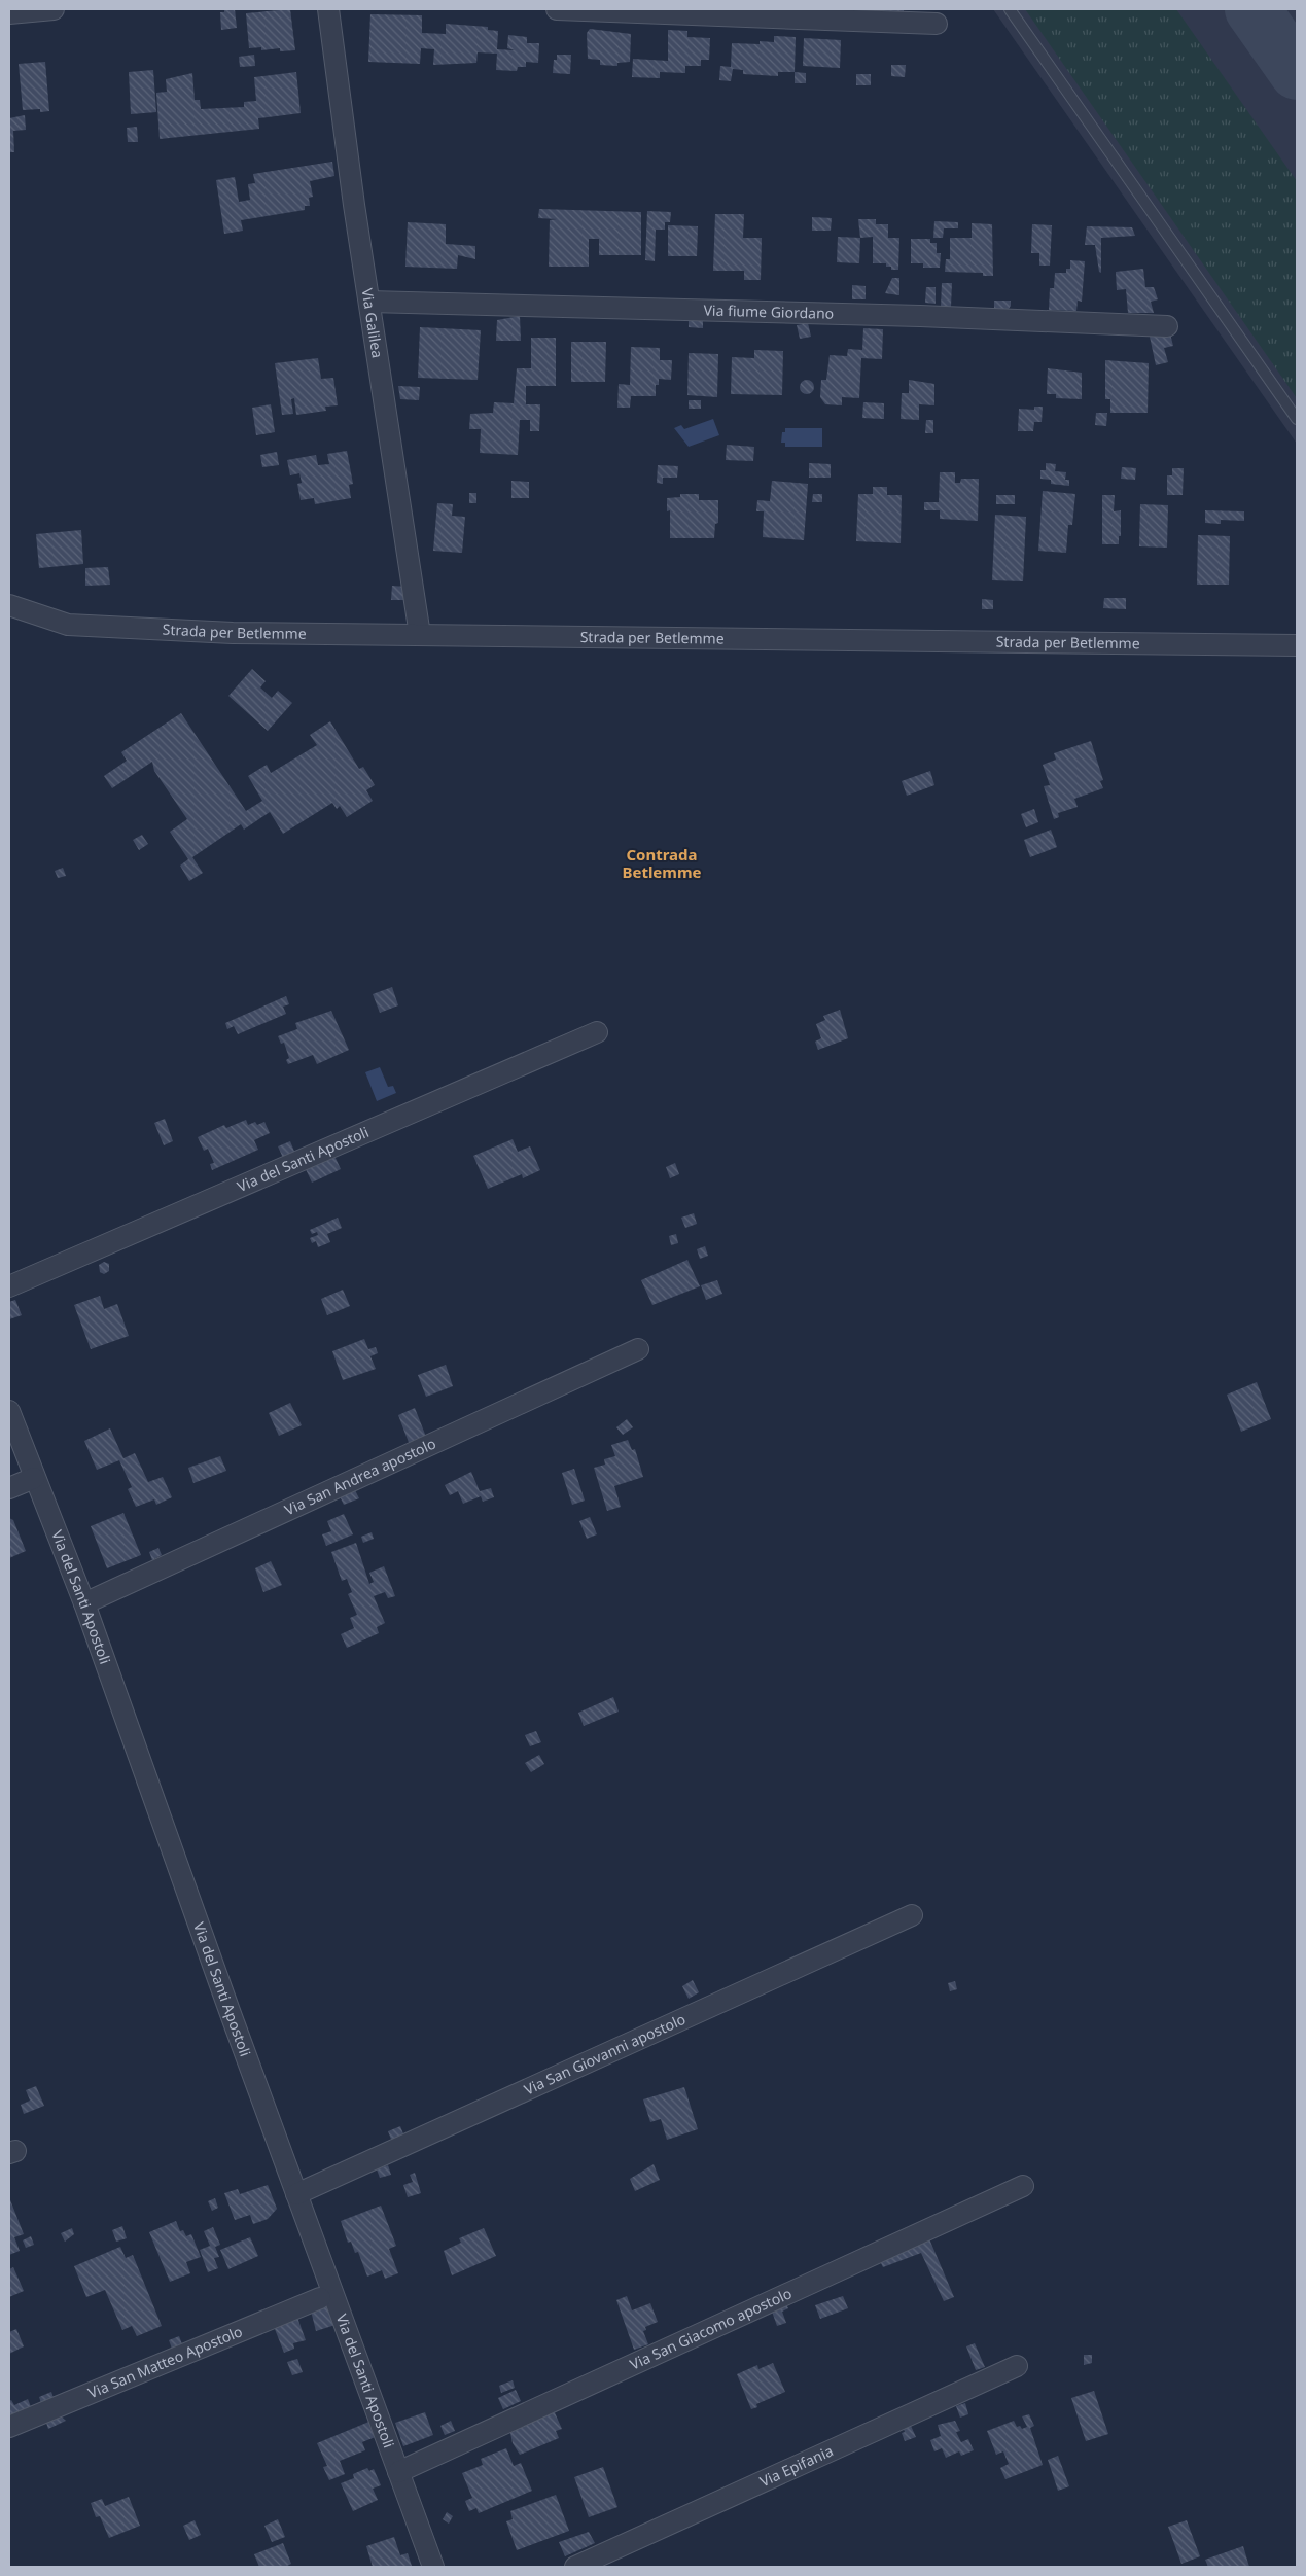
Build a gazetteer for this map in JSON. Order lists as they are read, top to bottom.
{
  "streets": {
    "street": [
      "Via fiume Giordano",
      "Via Galilea",
      "Strada per Betlemme",
      "Via del Santi Apostoli",
      "Via San Andrea apostolo",
      "Via San Giovanni apostolo",
      "Via San Giacomo apostolo",
      "Via San Matteo Apostolo",
      "Via Epifania"
    ]
  },
  "crossings": [
    ["Via fiume Giordano", "Via Galilea"],
    ["Via Galilea", "Strada per Betlemme"],
    ["Via del Santi Apostoli", "Via San Andrea apostolo"],
    ["Via del Santi Apostoli", "Via San Giovanni apostolo"],
    ["Via del Santi Apostoli", "Via San Giacomo apostolo"]
  ],
  "districts": ["Contrada Betlemme"]
}
